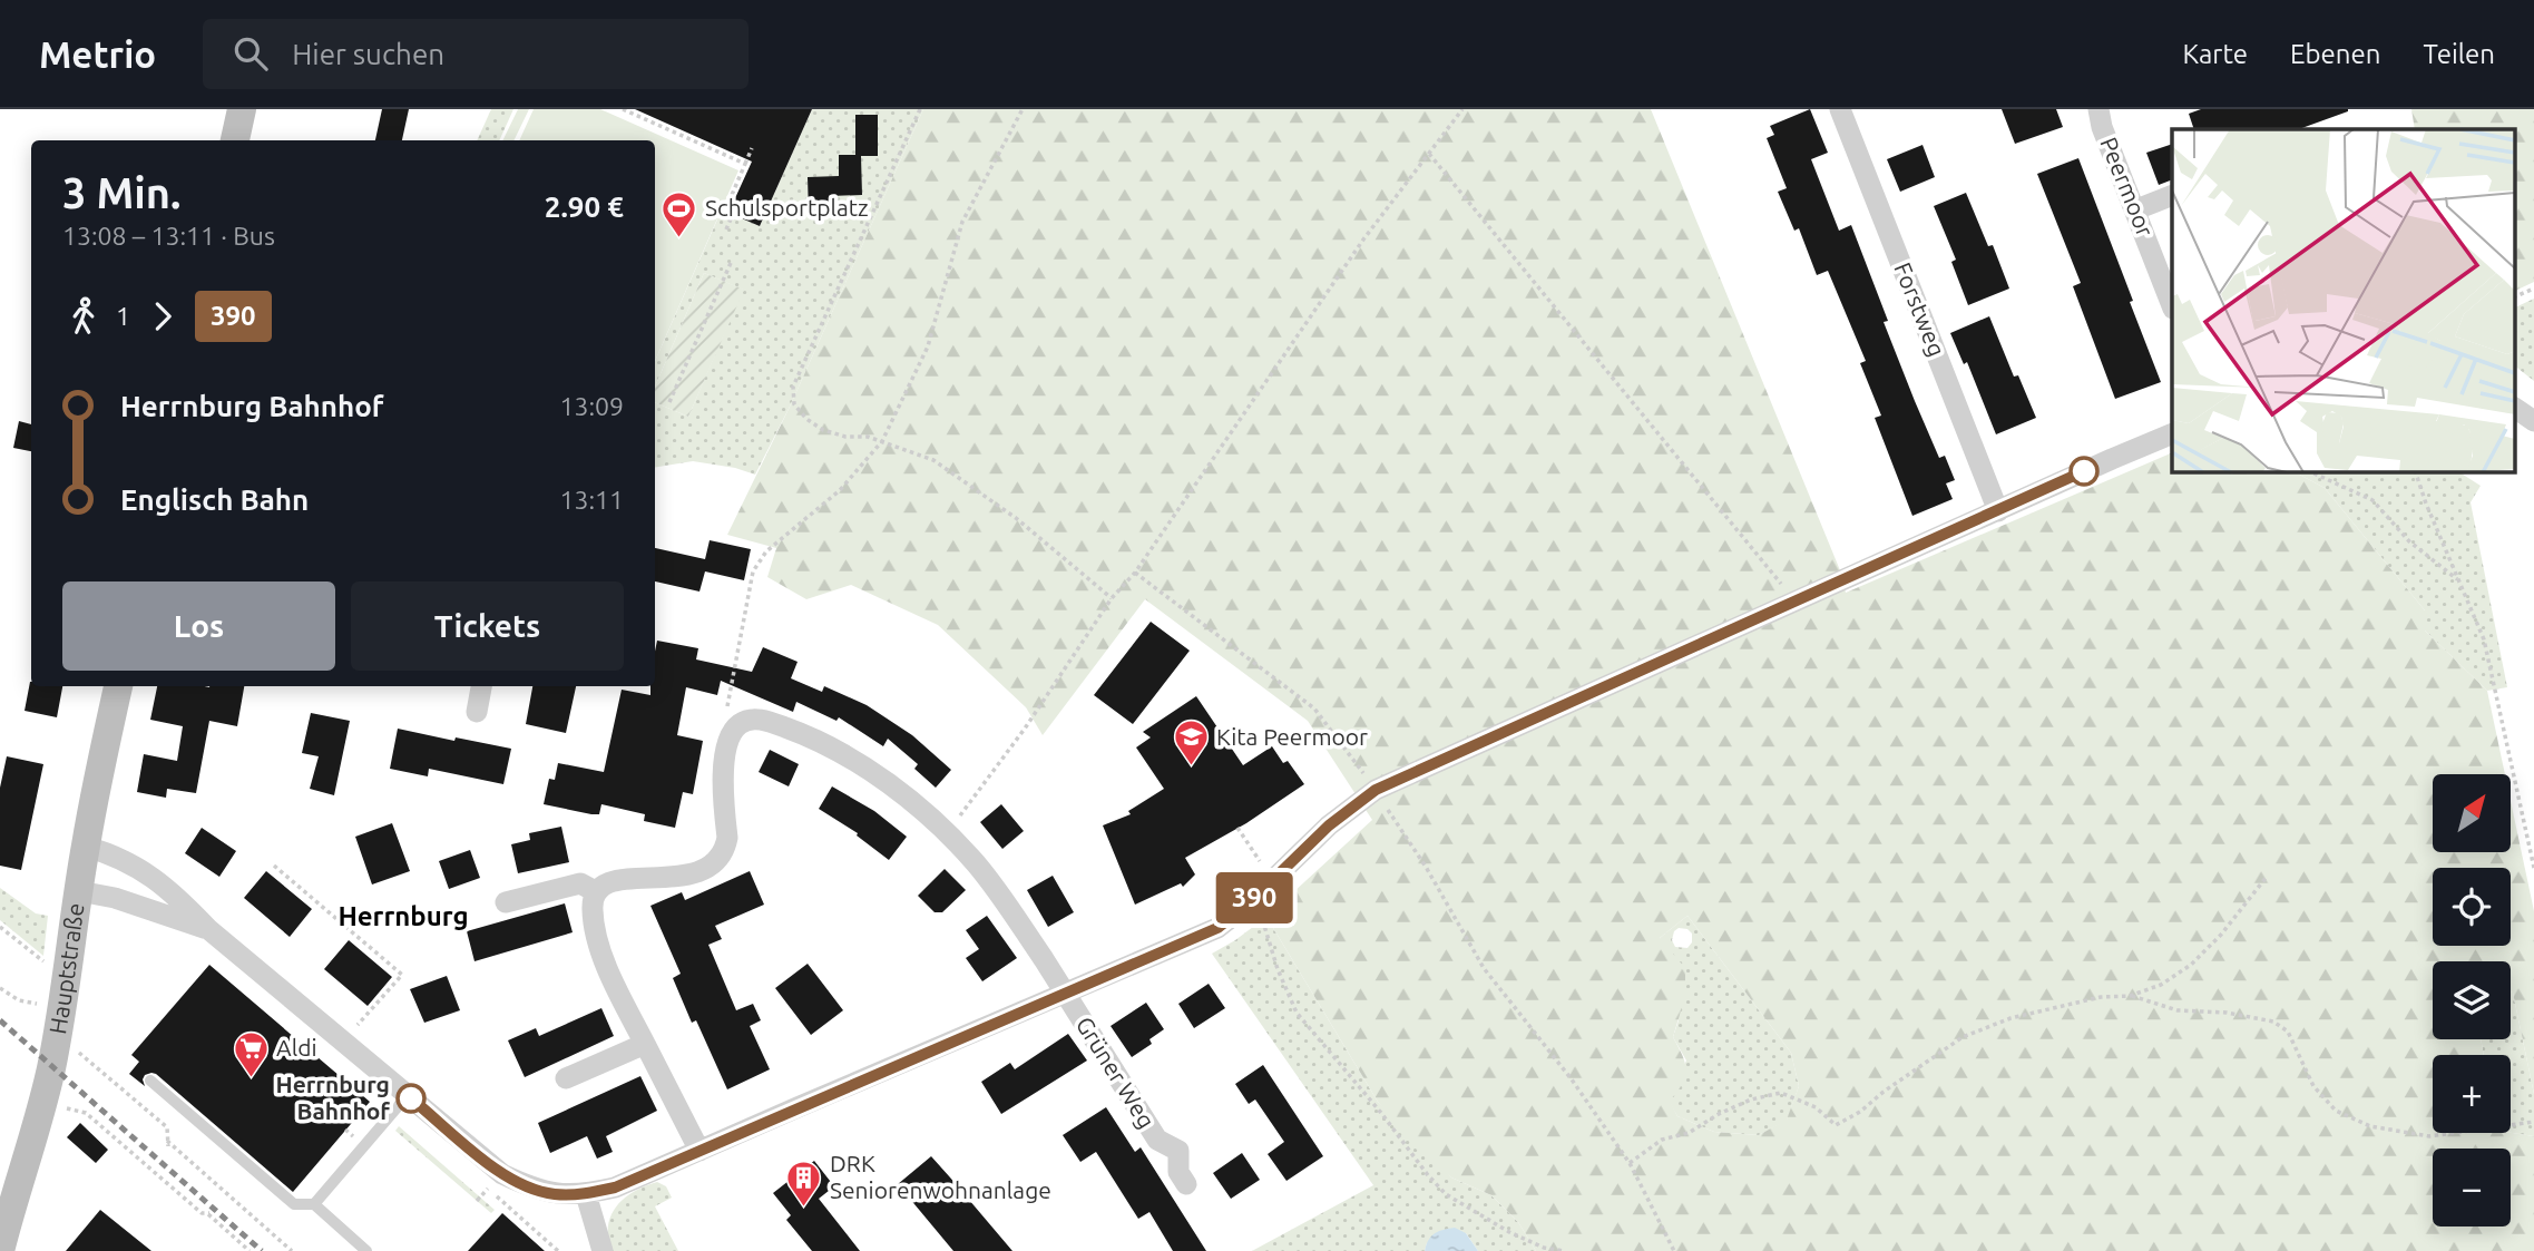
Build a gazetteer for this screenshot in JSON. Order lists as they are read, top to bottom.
{
  "streets": {
    "main road": ["Hauptstraße"],
    "street": ["Peermoor", "Forstweg", "Grüner Weg"]
  },
  "districts": ["Herrnburg"],
  "places": {
    "sports": ["Schulsportplatz"],
    "school or university": ["Kita Peermoor"],
    "supermarket": ["Aldi"],
    "other": ["Herrnburg Bahnhof"],
    "building": ["DRK Seniorenwohnanlage"]
  },
  "lines": ["bus line 390"],
  "north": "top right",
  "page": {
    "header": "Metrio",
    "search": "Hier suchen",
    "nav": ["Karte", "Ebenen", "Teilen"],
    "on_map": "390",
    "heading": ["3 Min.", "13:08 – 13:11 · Bus", "2.90 €"],
    "legs": ["1", "390"],
    "list": [
      {
        "name": "Herrnburg Bahnhof",
        "value": "13:09"
      },
      {
        "name": "Englisch Bahn",
        "value": "13:11"
      }
    ],
    "buttons": ["Los", "Tickets"],
    "map_buttons": ["+", "−"]
  }
}
